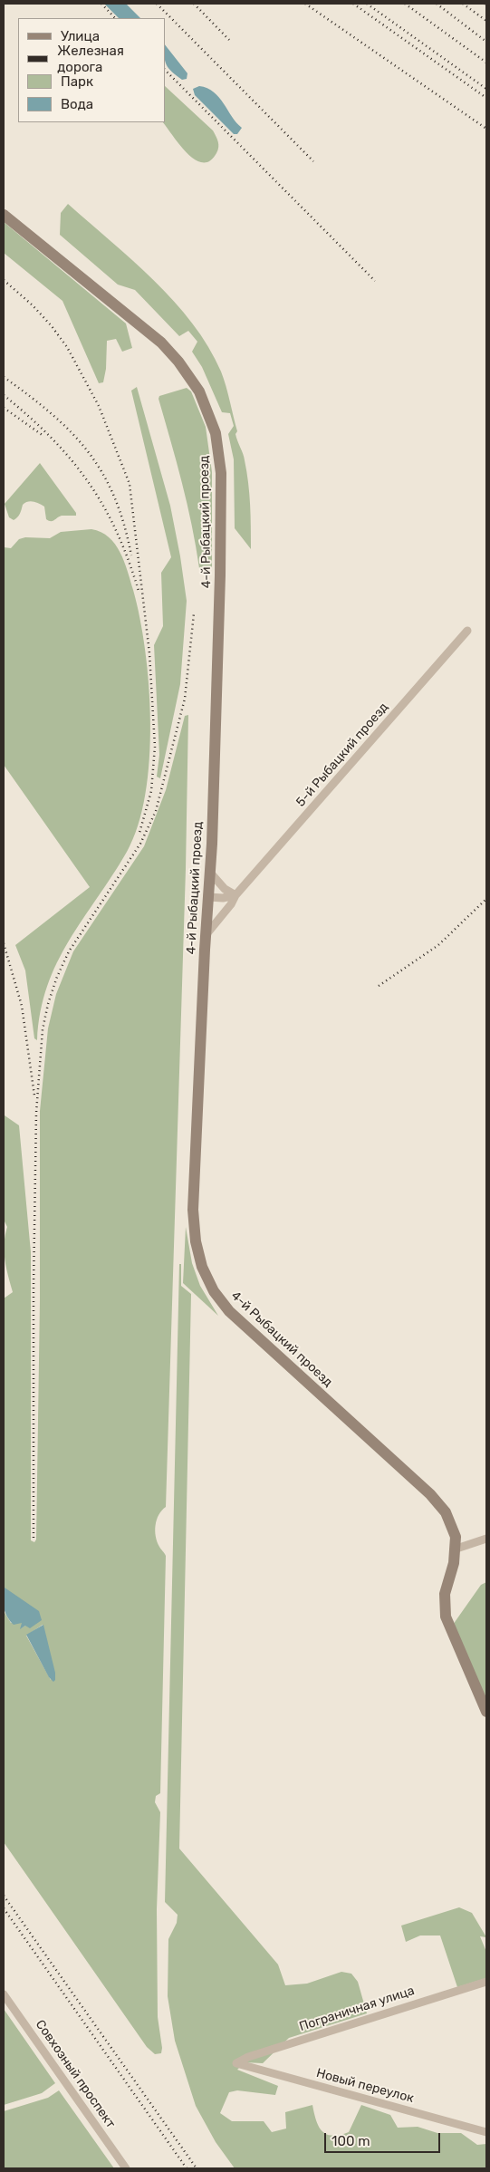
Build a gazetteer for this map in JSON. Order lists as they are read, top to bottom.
{
  "streets": {
    "street": [
      "4-й Рыбацкий проезд",
      "5-й Рыбацкий проезд",
      "Пограничная улица",
      "Совхозный проспект",
      "Новый переулок"
    ]
  },
  "crossings": [
    ["4-й Рыбацкий проезд", "5-й Рыбацкий проезд"],
    ["Пограничная улица", "Новый переулок"]
  ],
  "legend": [
    "Улица",
    "Железная дорога",
    "Парк",
    "Вода"
  ],
  "scale_bar": "100 m"
}
